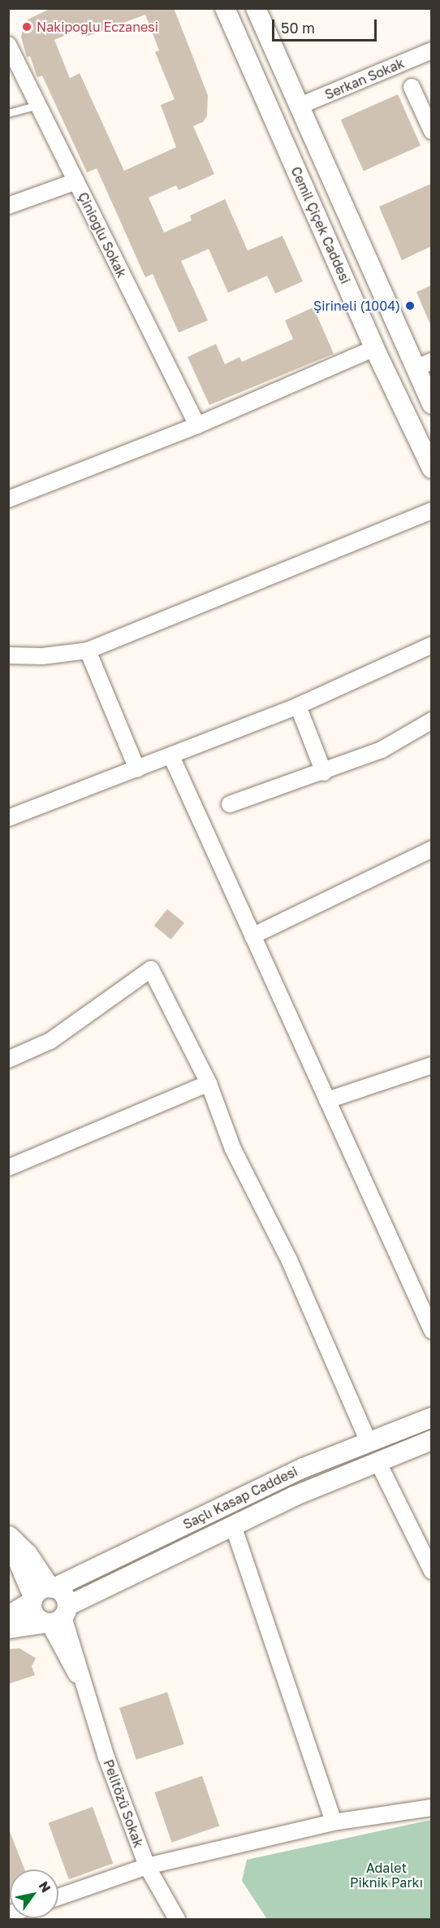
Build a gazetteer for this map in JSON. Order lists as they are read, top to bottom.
{
  "streets": {
    "street": [
      "Serkan Sokak",
      "Cemil Çiçek Caddesi",
      "Çinioğlu Sokak",
      "Saçlı Kasap Caddesi",
      "Pelitözü Sokak"
    ]
  },
  "crossings": [
    ["Serkan Sokak", "Cemil Çiçek Caddesi"],
    ["Saçlı Kasap Caddesi", "Pelitözü Sokak"]
  ],
  "parks": ["Adalet Piknik Parkı"],
  "places": ["Nakipoğlu Eczanesi", "Şirineli (1004)"],
  "scale_bar": "50 m",
  "north": "top right"
}
